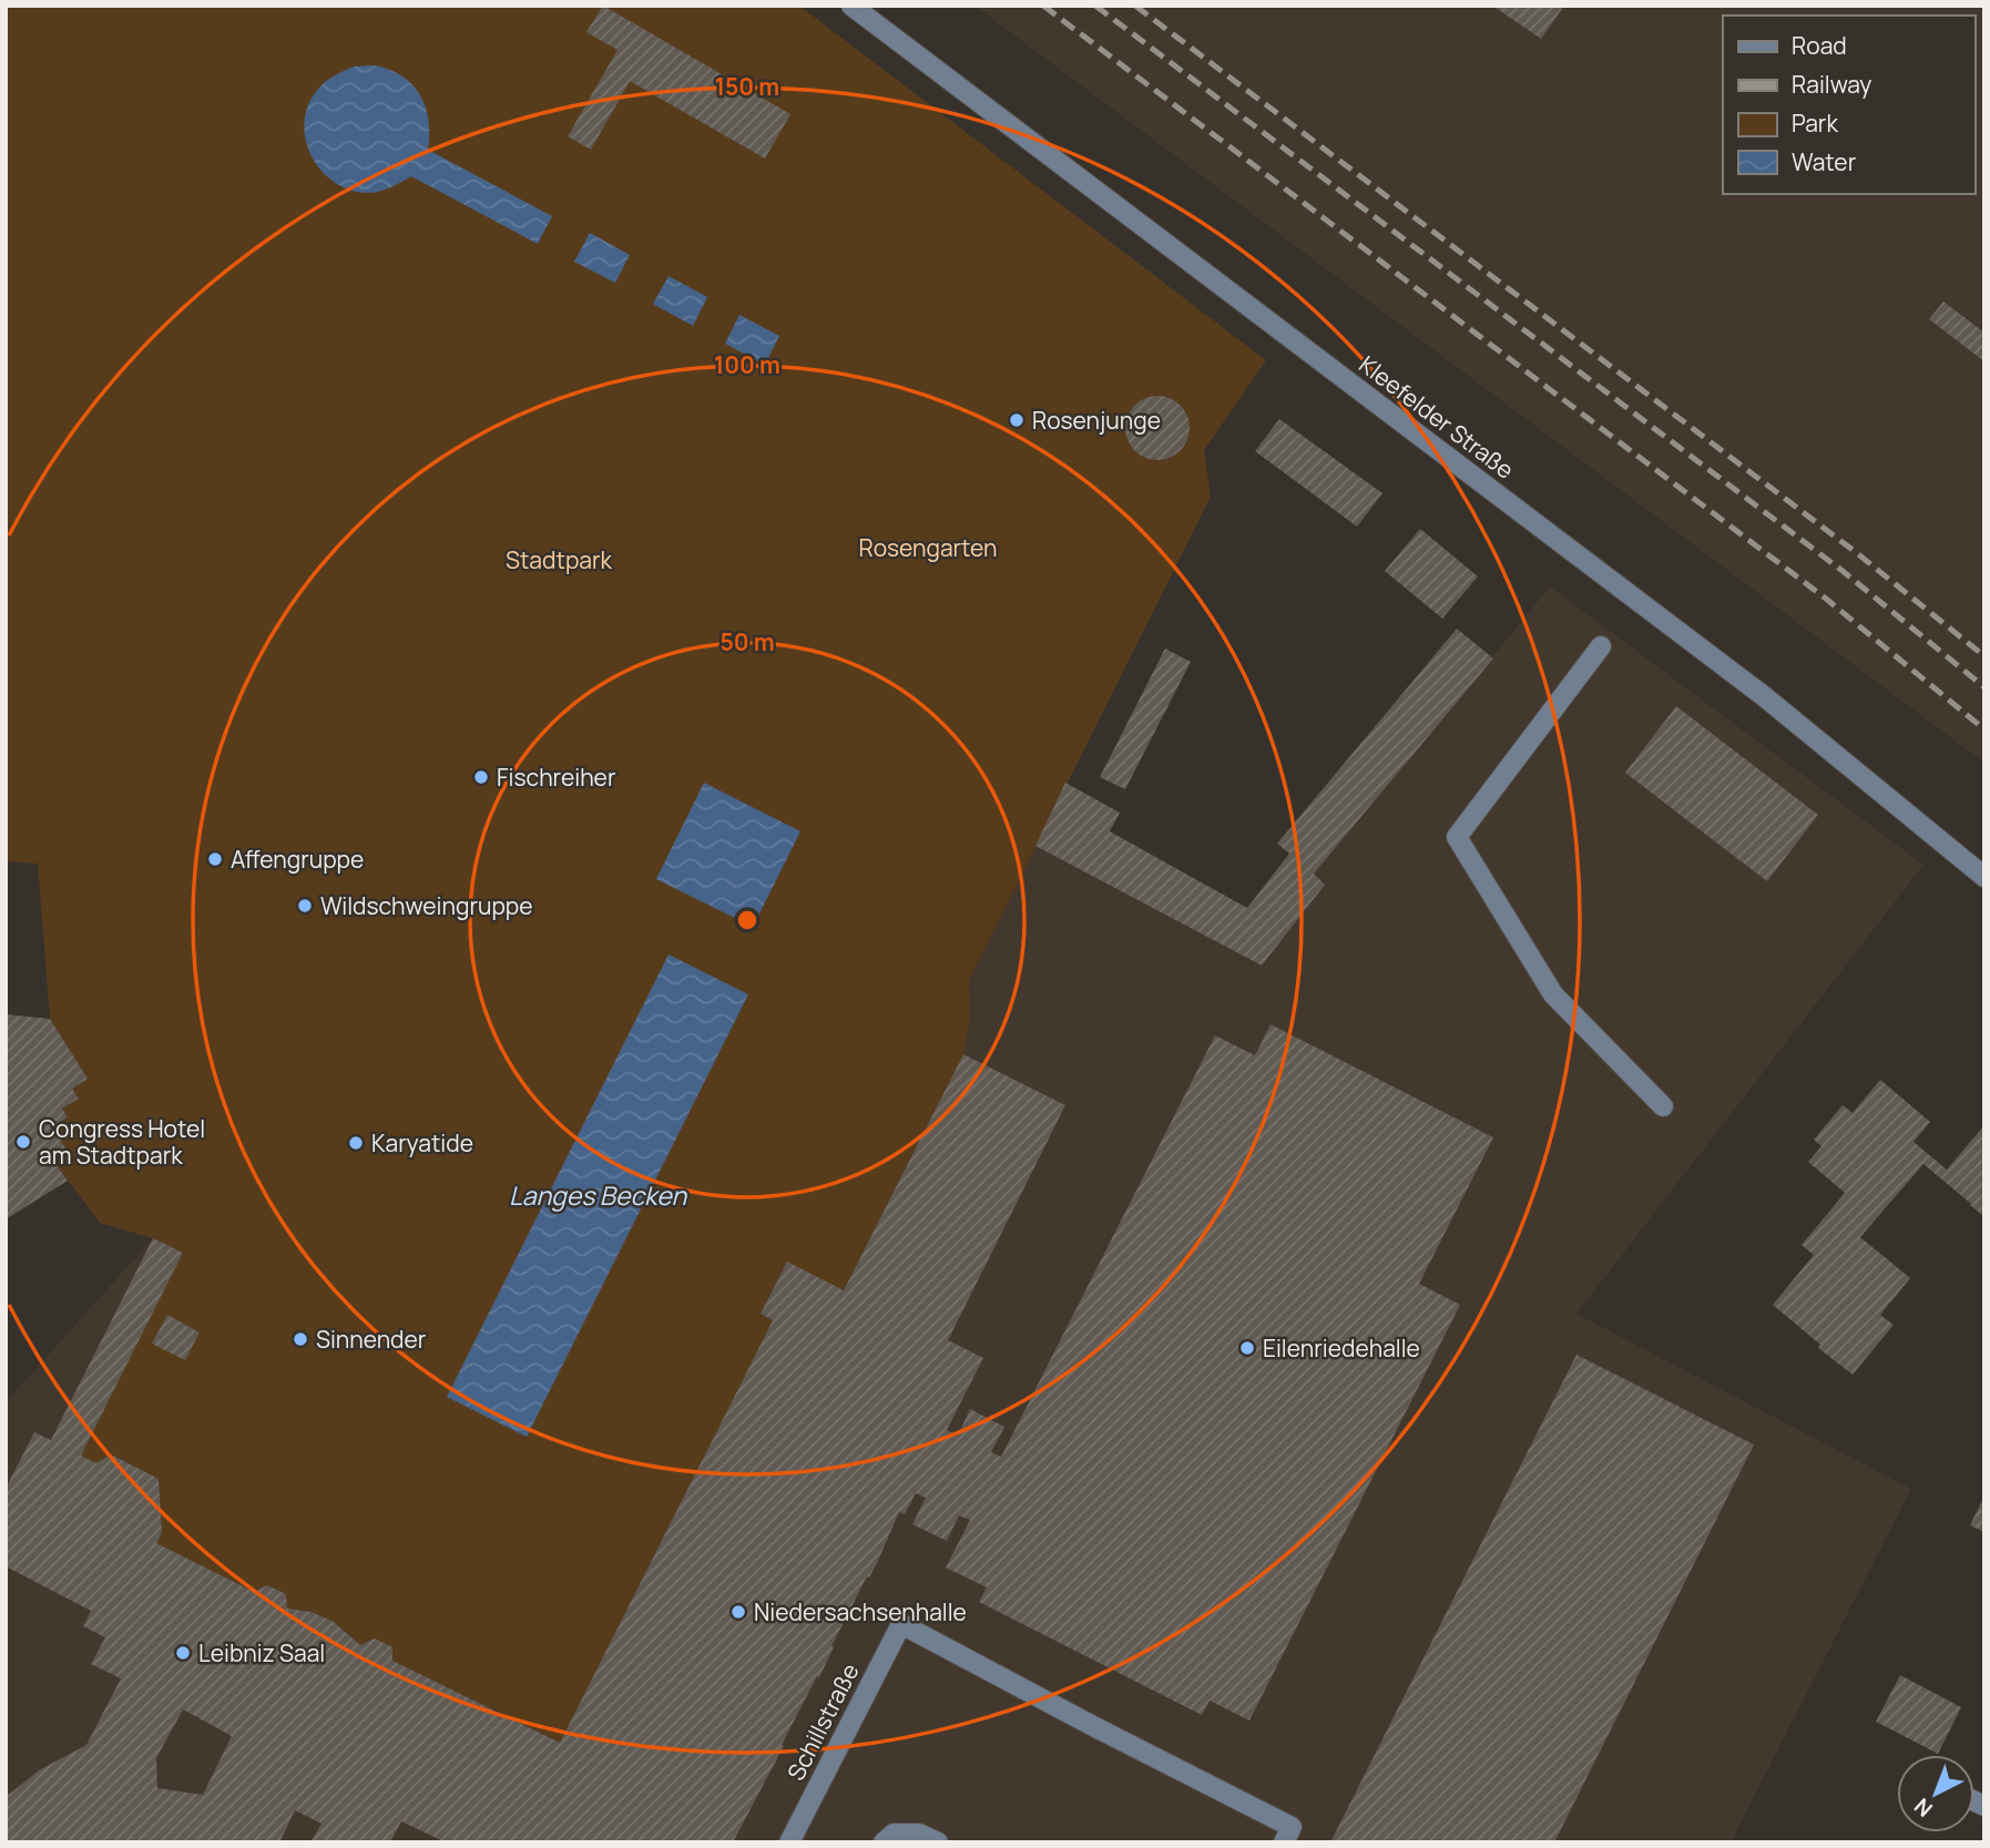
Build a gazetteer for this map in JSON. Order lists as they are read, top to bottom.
{
  "streets": {
    "street": ["Kleefelder Straße", "Schillstraße"]
  },
  "water": ["Langes Becken"],
  "parks": ["Rosengarten", "Stadtpark"],
  "places": [
    "Rosenjunge",
    "Fischreiher",
    "Affengruppe",
    "Wildschweingruppe",
    "Congress Hotel am Stadtpark",
    "Karyatide",
    "Sinnender",
    "Eilenriedehalle",
    "Niedersachsenhalle",
    "Leibniz Saal"
  ],
  "legend": [
    "Road",
    "Railway",
    "Park",
    "Water"
  ],
  "north": "bottom left",
  "rings": ["150 m", "100 m", "50 m"]
}
